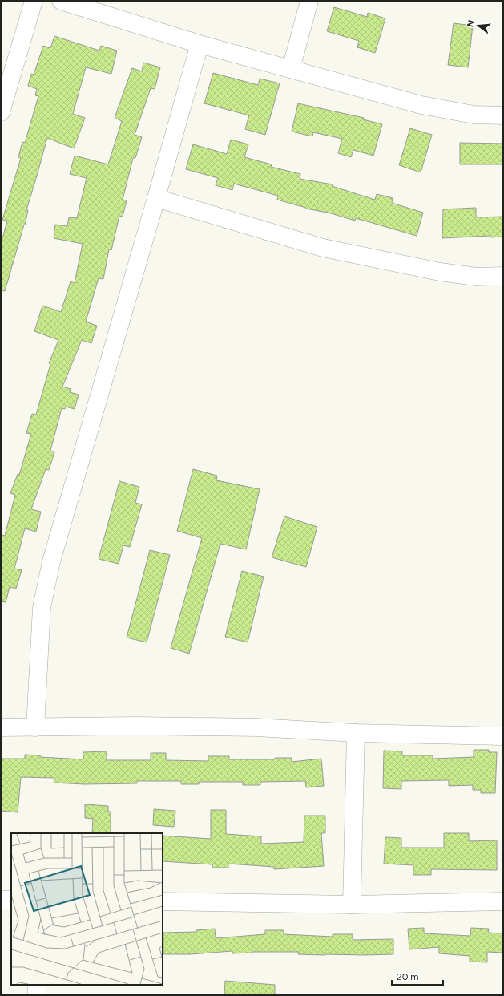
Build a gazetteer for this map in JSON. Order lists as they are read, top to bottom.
{
  "scale_bar": "20 m",
  "north": "left"
}
